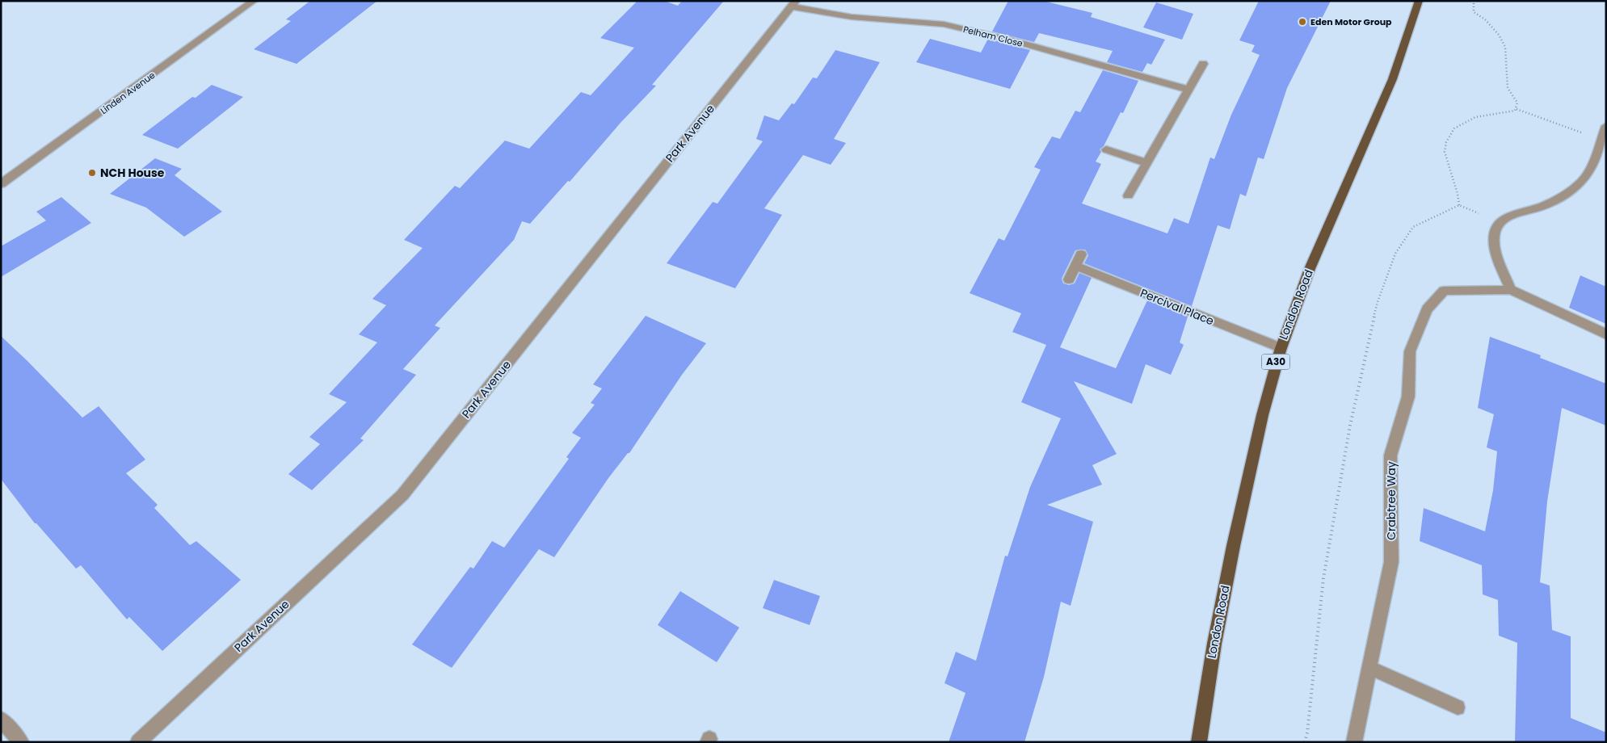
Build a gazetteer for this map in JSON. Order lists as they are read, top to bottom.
{
  "streets": {
    "main road": ["London Road", "A30"],
    "street": [
      "Pelham Close",
      "Linden Avenue",
      "Park Avenue",
      "Percival Place",
      "Crabtree Way"
    ]
  },
  "crossings": [
    ["Pelham Close", "Park Avenue"],
    ["London Road", "Percival Place"]
  ],
  "places": ["Eden Motor Group", "NCH House"]
}
